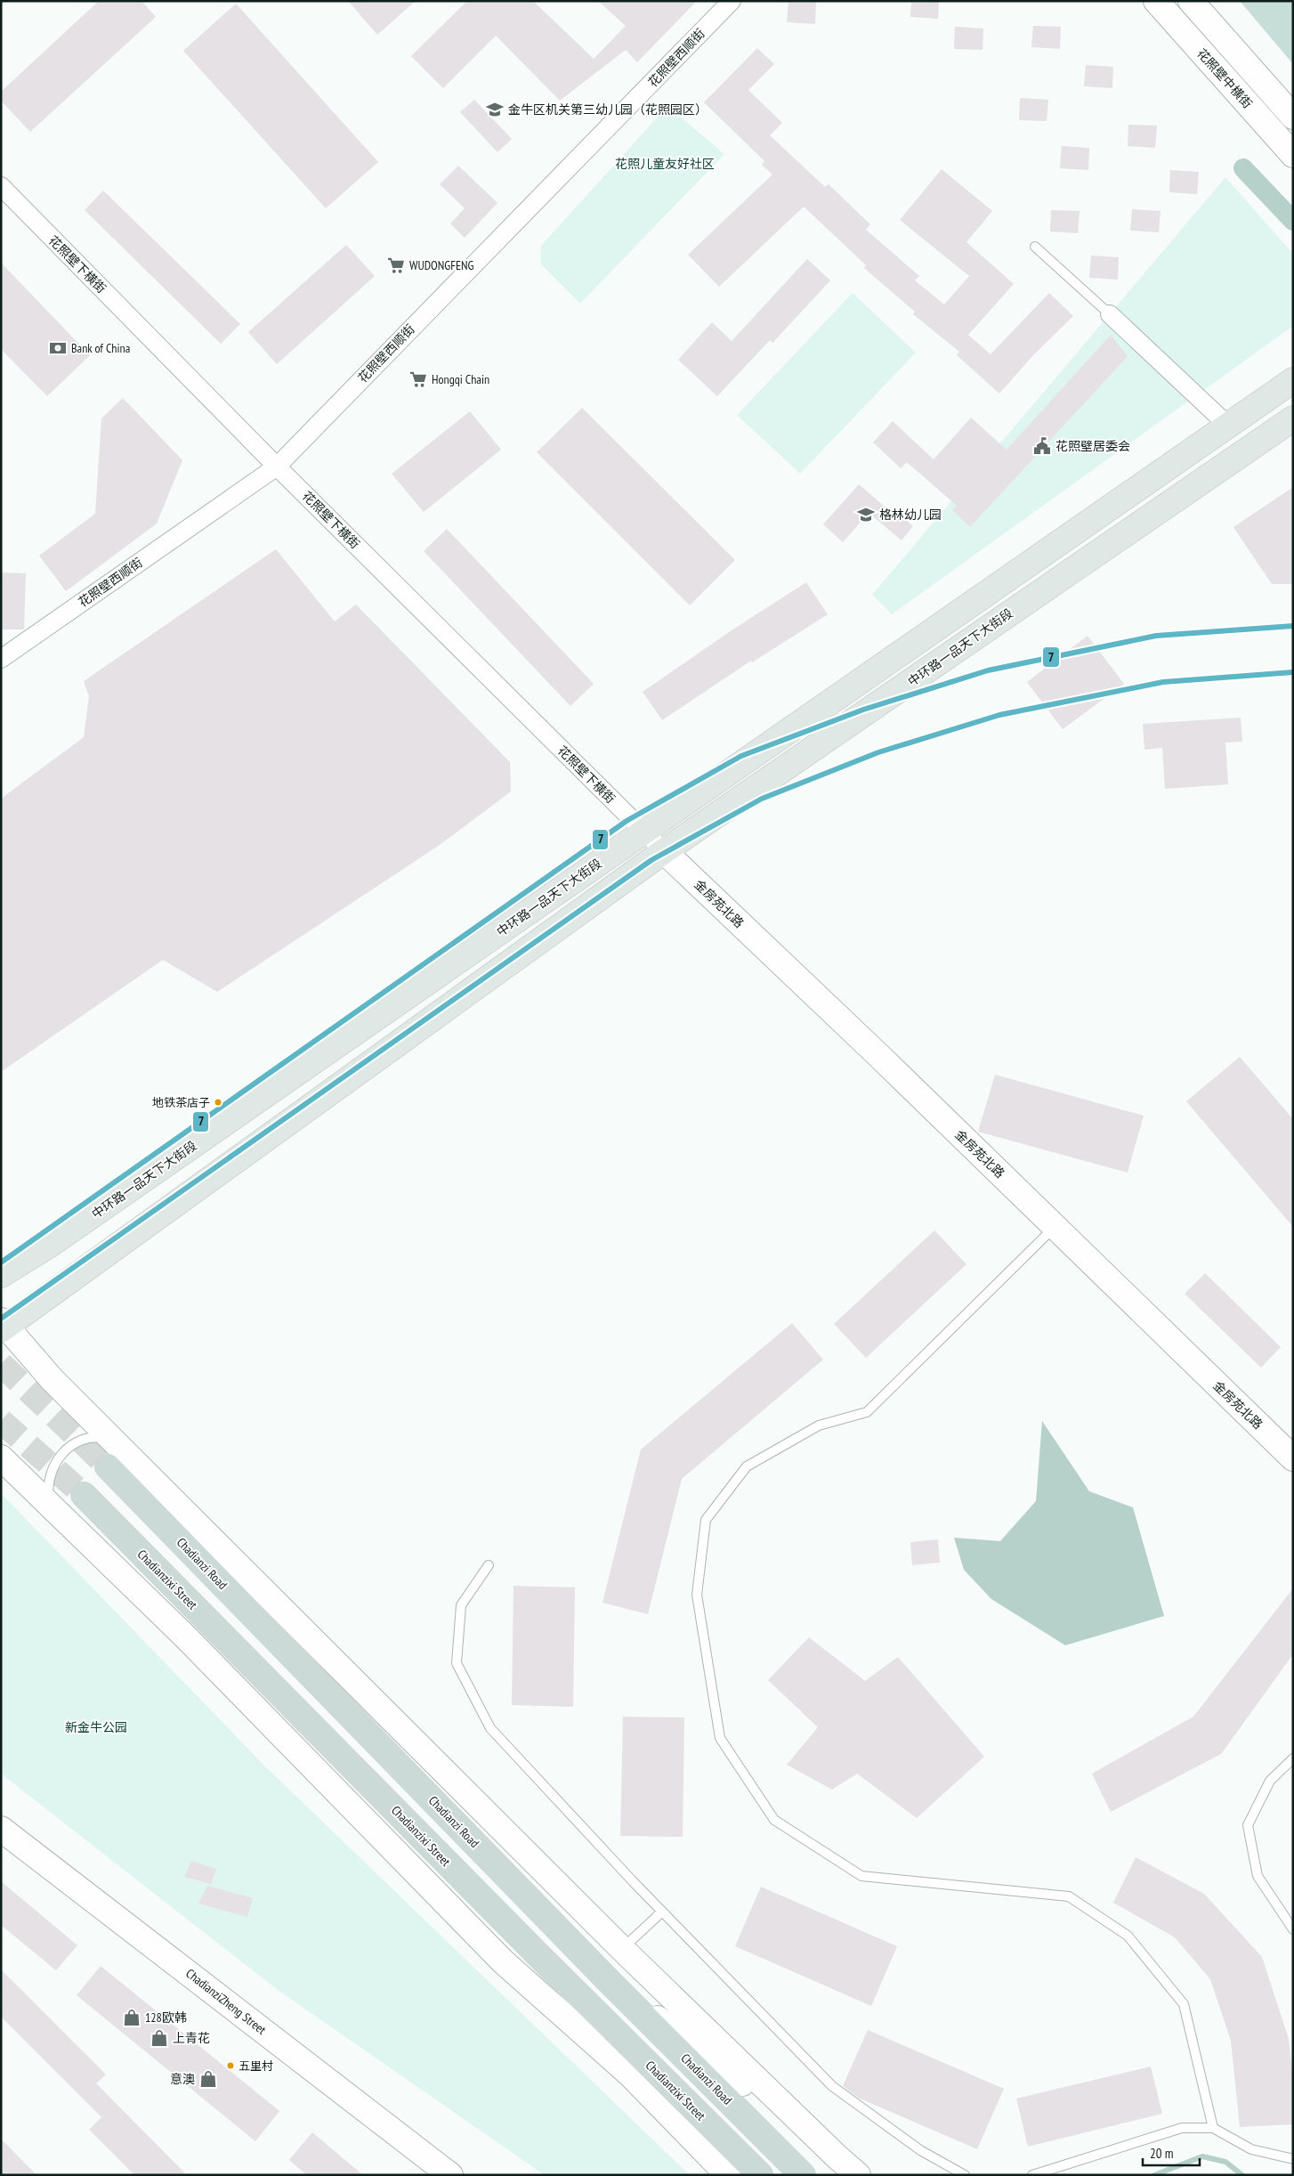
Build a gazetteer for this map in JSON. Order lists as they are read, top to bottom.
{
  "streets": {
    "highway": ["Chadianzi Road", "Chadianzixi Street"],
    "main road": [
      "花照壁中横街",
      "中环路一品天下大街段",
      "金房苑北路",
      "ChadianziZheng Street"
    ],
    "street": ["花照壁西顺街", "花照壁下横街"]
  },
  "crossings": [
    ["花照壁西顺街", "花照壁下横街"],
    ["花照壁下横街", "中环路一品天下大街段"],
    ["花照壁下横街", "金房苑北路"],
    ["中环路一品天下大街段", "金房苑北路"]
  ],
  "parks": ["花照儿童友好社区", "新金牛公园"],
  "places": {
    "school or university": ["金牛区机关第三幼儿园（花照园区）", "格林幼儿园"],
    "supermarket": ["WUDONGFENG", "Hongqi Chain"],
    "bank": ["Bank of China"],
    "public building": ["花照壁居委会"],
    "other": ["地铁茶店子", "五里村"],
    "shop": ["128欧韩", "上青花", "意澳"]
  },
  "lines": ["transit line 7"],
  "scale_bar": "20 m"
}
